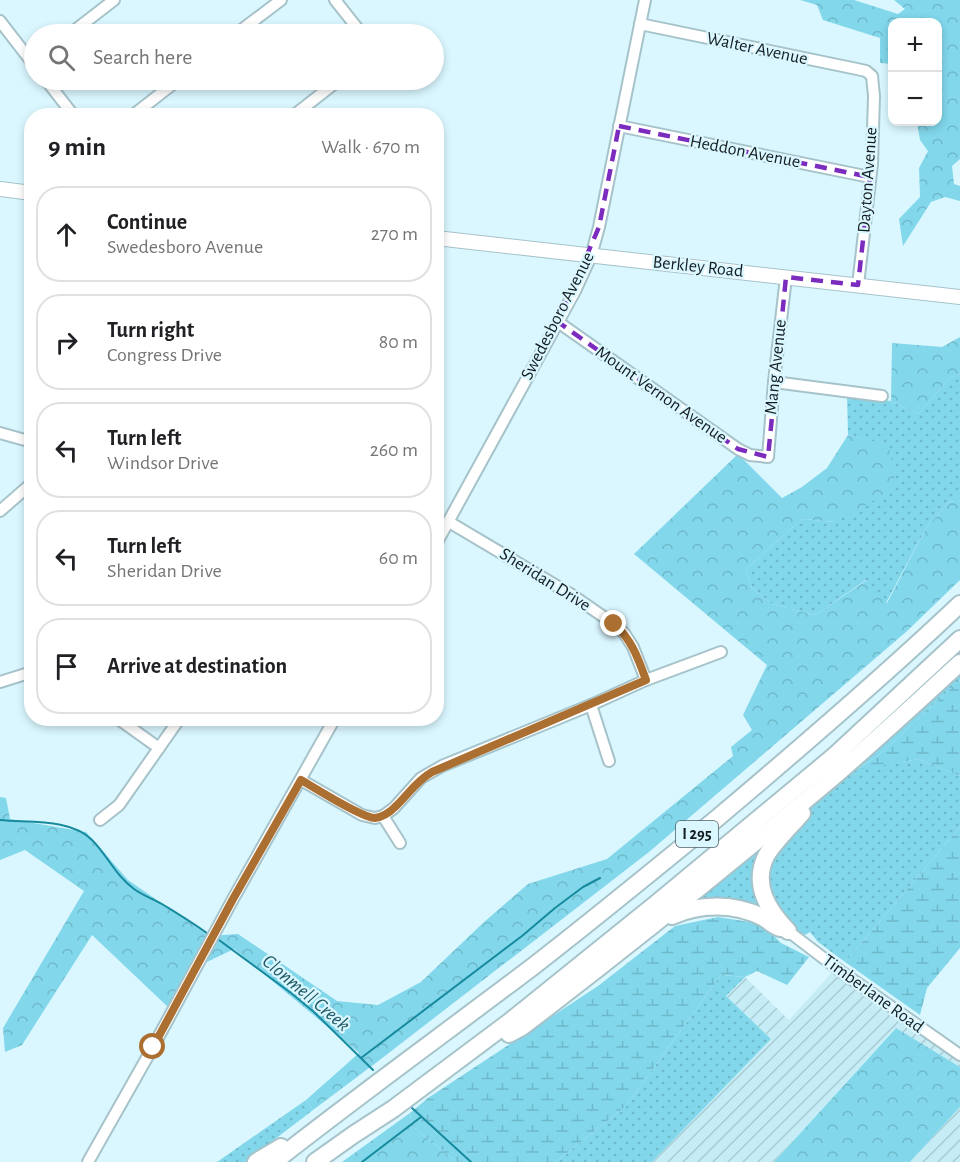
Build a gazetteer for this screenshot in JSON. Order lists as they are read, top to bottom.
{
  "streets": {
    "highway": ["I 295"],
    "main road": ["Berkley Road"],
    "street": [
      "Walter Avenue",
      "Heddon Avenue",
      "Dayton Avenue",
      "Swedesboro Avenue",
      "Mang Avenue",
      "Mount Vernon Avenue",
      "Sheridan Drive",
      "Timberlane Road"
    ]
  },
  "crossings": [
    ["Walter Avenue", "Dayton Avenue"],
    ["Walter Avenue", "Swedesboro Avenue"],
    ["Heddon Avenue", "Dayton Avenue"],
    ["Heddon Avenue", "Swedesboro Avenue"],
    ["Dayton Avenue", "Berkley Road"],
    ["Berkley Road", "Swedesboro Avenue"],
    ["Berkley Road", "Mang Avenue"],
    ["Swedesboro Avenue", "Mount Vernon Avenue"],
    ["Swedesboro Avenue", "Sheridan Drive"],
    ["Mang Avenue", "Mount Vernon Avenue"]
  ],
  "water": ["Clonmell Creek"],
  "page": {
    "map_buttons": ["+", "−"],
    "search": "Search here",
    "heading": ["9 min", "Walk · 670 m"],
    "list": [
      ["Continue", "Swedesboro Avenue", "270 m"],
      ["Turn right", "Congress Drive", "80 m"],
      ["Turn left", "Windsor Drive", "260 m"],
      ["Turn left", "Sheridan Drive", "60 m"],
      "Arrive at destination"
    ]
  }
}
